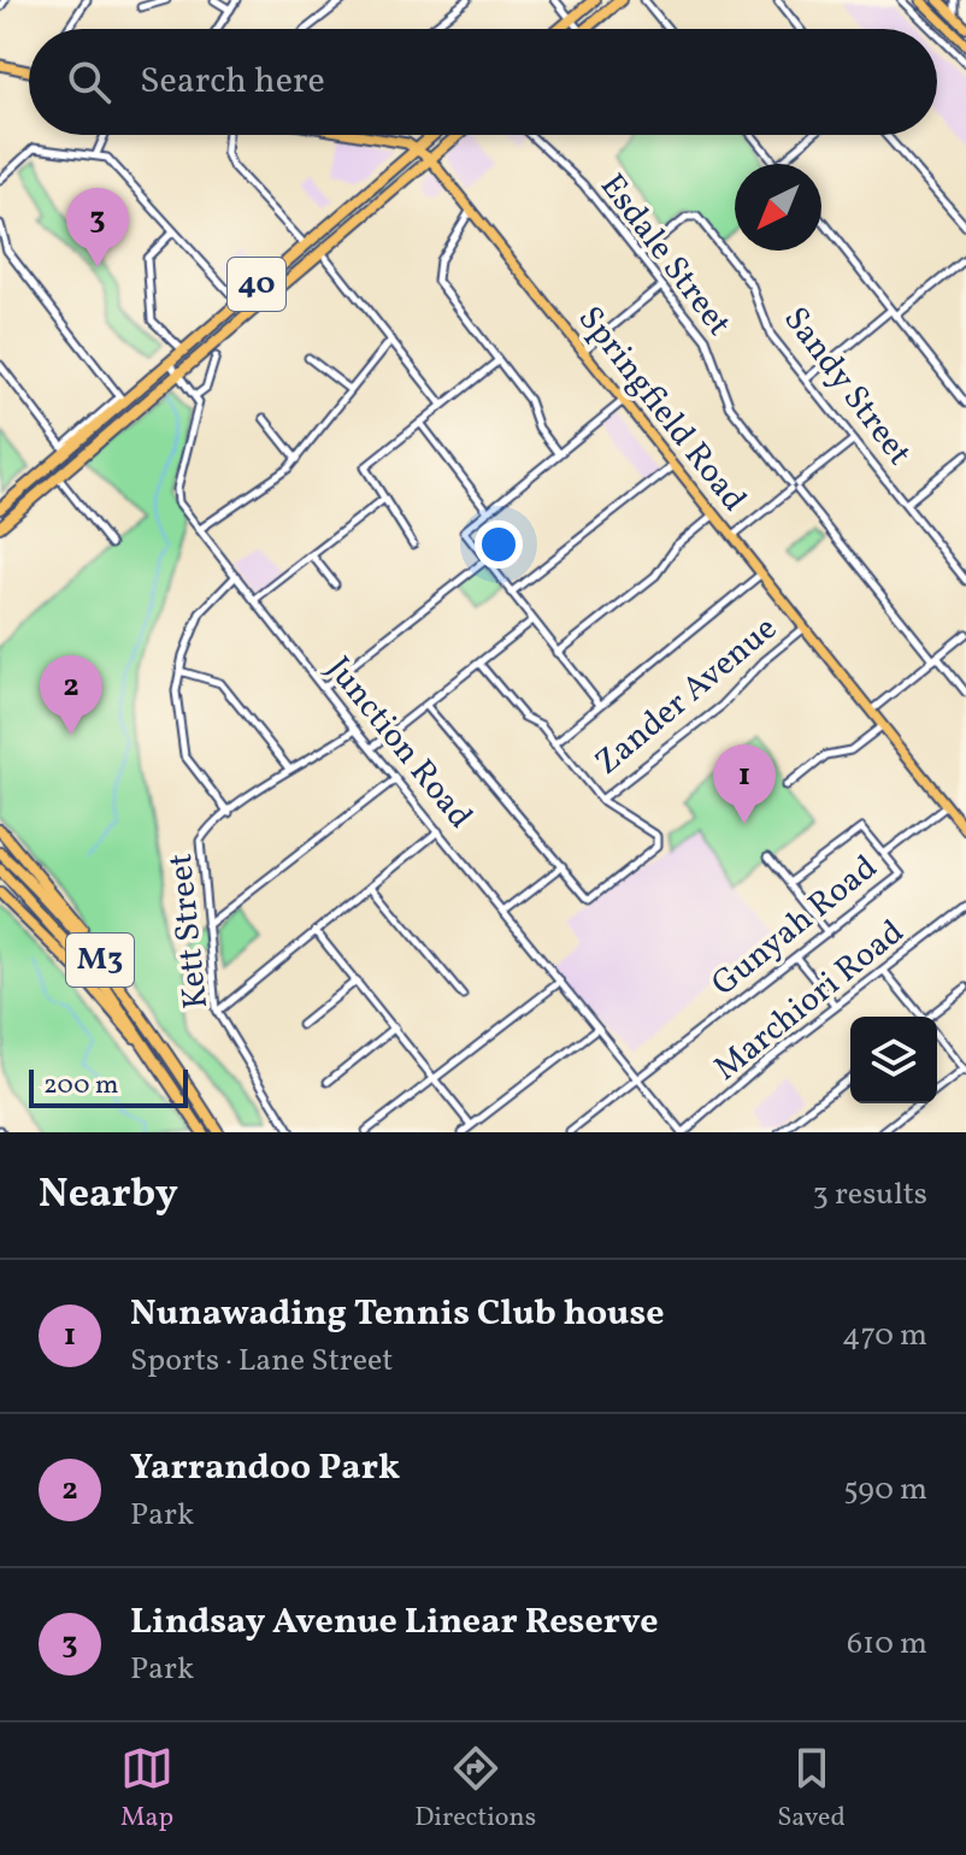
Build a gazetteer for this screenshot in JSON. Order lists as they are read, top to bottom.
{
  "streets": {
    "highway": ["40", "M3"],
    "main road": ["Springfield Road"],
    "street": [
      "Esdale Street",
      "Sandy Street",
      "Zander Avenue",
      "Junction Road",
      "Gunyah Road",
      "Kett Street",
      "Marchiori Road"
    ]
  },
  "crossings": [
    ["Esdale Street", "Sandy Street"],
    ["40", "Springfield Road"],
    ["Springfield Road", "Zander Avenue"],
    ["Springfield Road", "Gunyah Road"],
    ["Junction Road", "Gunyah Road"],
    ["Junction Road", "Kett Street"],
    ["Junction Road", "Marchiori Road"]
  ],
  "scale_bar": "200 m",
  "north": "bottom left",
  "page": {
    "search": "Search here",
    "pins": ["3", "2", "1"],
    "scale": "200 m",
    "heading": ["Nearby", "3 results"],
    "list": [
      {
        "mark": "1",
        "name": "Nunawading Tennis Club house",
        "note": "Sports · Lane Street",
        "value": "470 m"
      },
      {
        "mark": "2",
        "name": "Yarrandoo Park",
        "note": "Park",
        "value": "590 m"
      },
      {
        "mark": "3",
        "name": "Lindsay Avenue Linear Reserve",
        "note": "Park",
        "value": "610 m"
      }
    ],
    "nav": ["Map", "Directions", "Saved"]
  }
}
